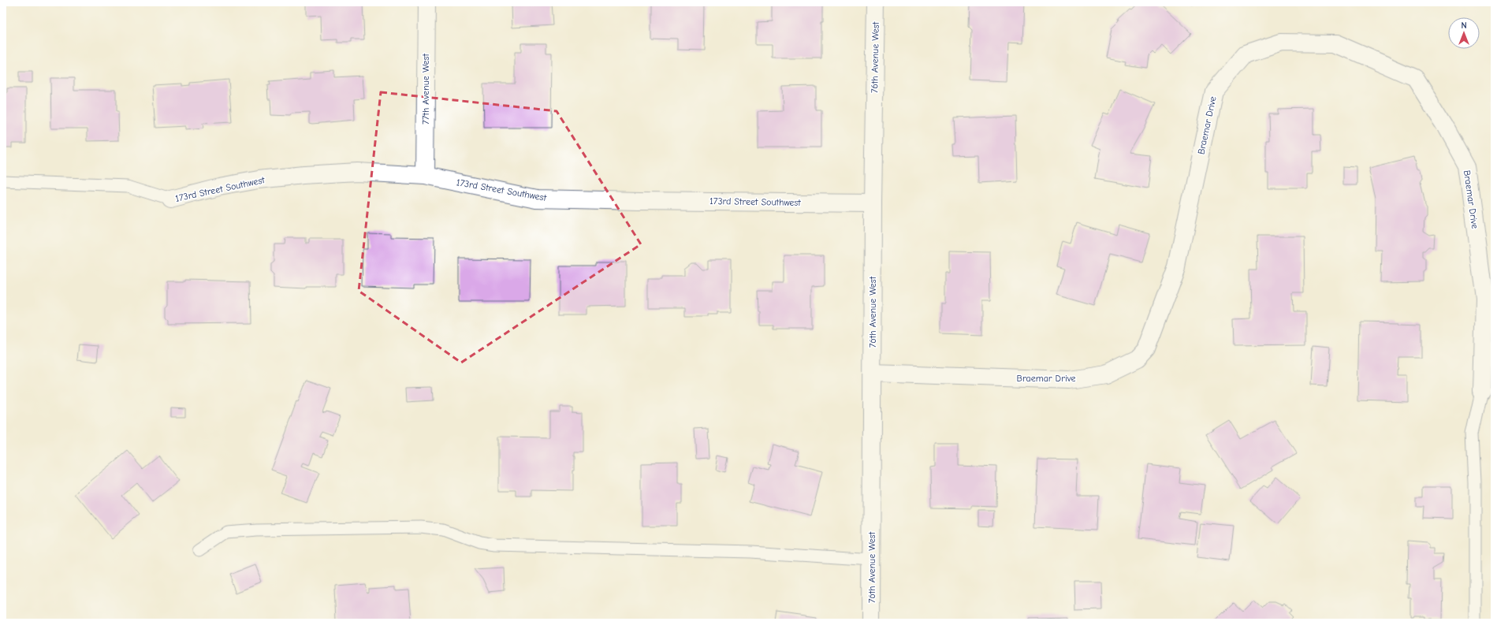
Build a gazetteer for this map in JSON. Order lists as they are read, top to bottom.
{
  "streets": {
    "street": [
      "76th Avenue West",
      "77th Avenue West",
      "Braemar Drive",
      "173rd Street Southwest"
    ]
  },
  "crossings": [
    ["76th Avenue West", "Braemar Drive"],
    ["76th Avenue West", "173rd Street Southwest"],
    ["77th Avenue West", "173rd Street Southwest"]
  ],
  "north": "top"
}
